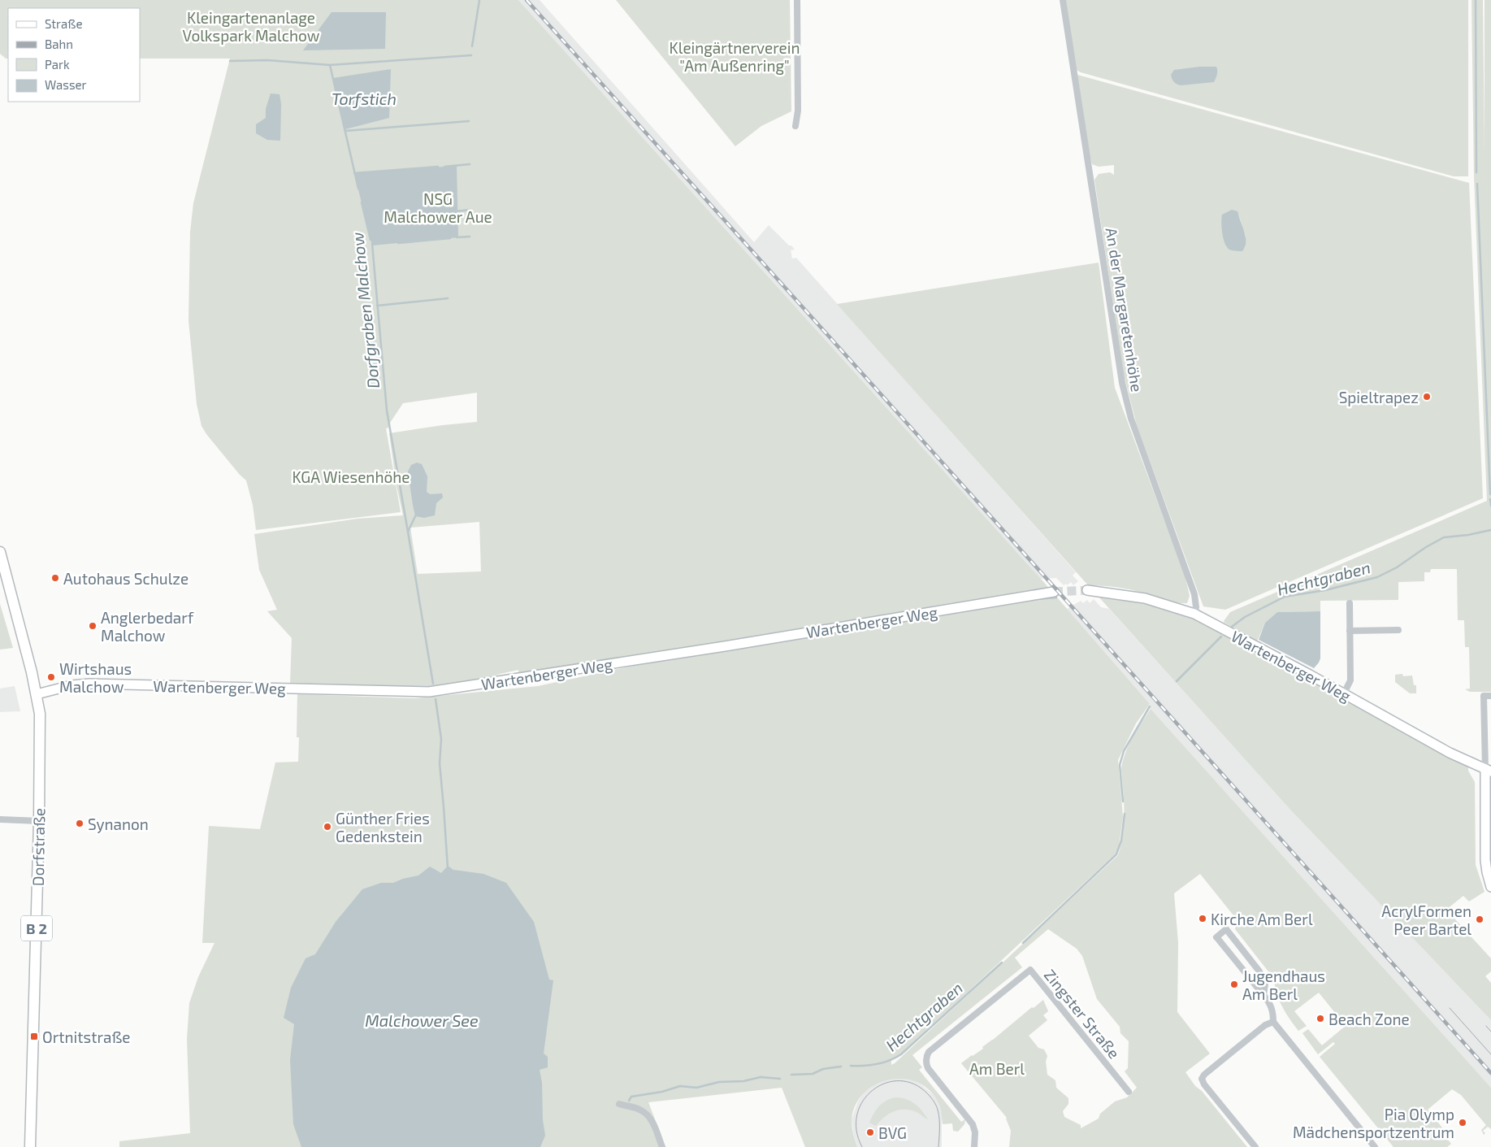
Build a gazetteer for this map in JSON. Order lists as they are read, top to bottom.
{
  "streets": {
    "main road": ["Wartenberger Weg", "Dorfstraße", "B 2"],
    "street": ["An der Margaretenhöhe", "Zingster Straße"]
  },
  "crossings": [
    ["An der Margaretenhöhe", "Wartenberger Weg"],
    ["Wartenberger Weg", "Dorfstraße"]
  ],
  "water": [
    "Torfstich",
    "Dorfgraben Malchow",
    "Hechtgraben",
    "Malchower See"
  ],
  "parks": [
    "Kleingartenanlage Volkspark Malchow",
    "Kleingärtnerverein \"Am Außenring\"",
    "NSG Malchower Aue",
    "KGA Wiesenhöhe",
    "Am Berl"
  ],
  "places": {
    "other": [
      "Spieltrapez",
      "Autohaus Schulze",
      "Anglerbedarf Malchow",
      "Wirtshaus Malchow",
      "Synanon",
      "Günther Fries Gedenkstein",
      "Kirche Am Berl",
      "AcrylFormen Peer Bartel",
      "Jugendhaus Am Berl",
      "Beach Zone",
      "Pia Olymp Mädchensportzentrum",
      "BVG"
    ],
    "transit": ["Ortnitstraße"]
  },
  "legend": [
    "Straße",
    "Bahn",
    "Park",
    "Wasser"
  ]
}
